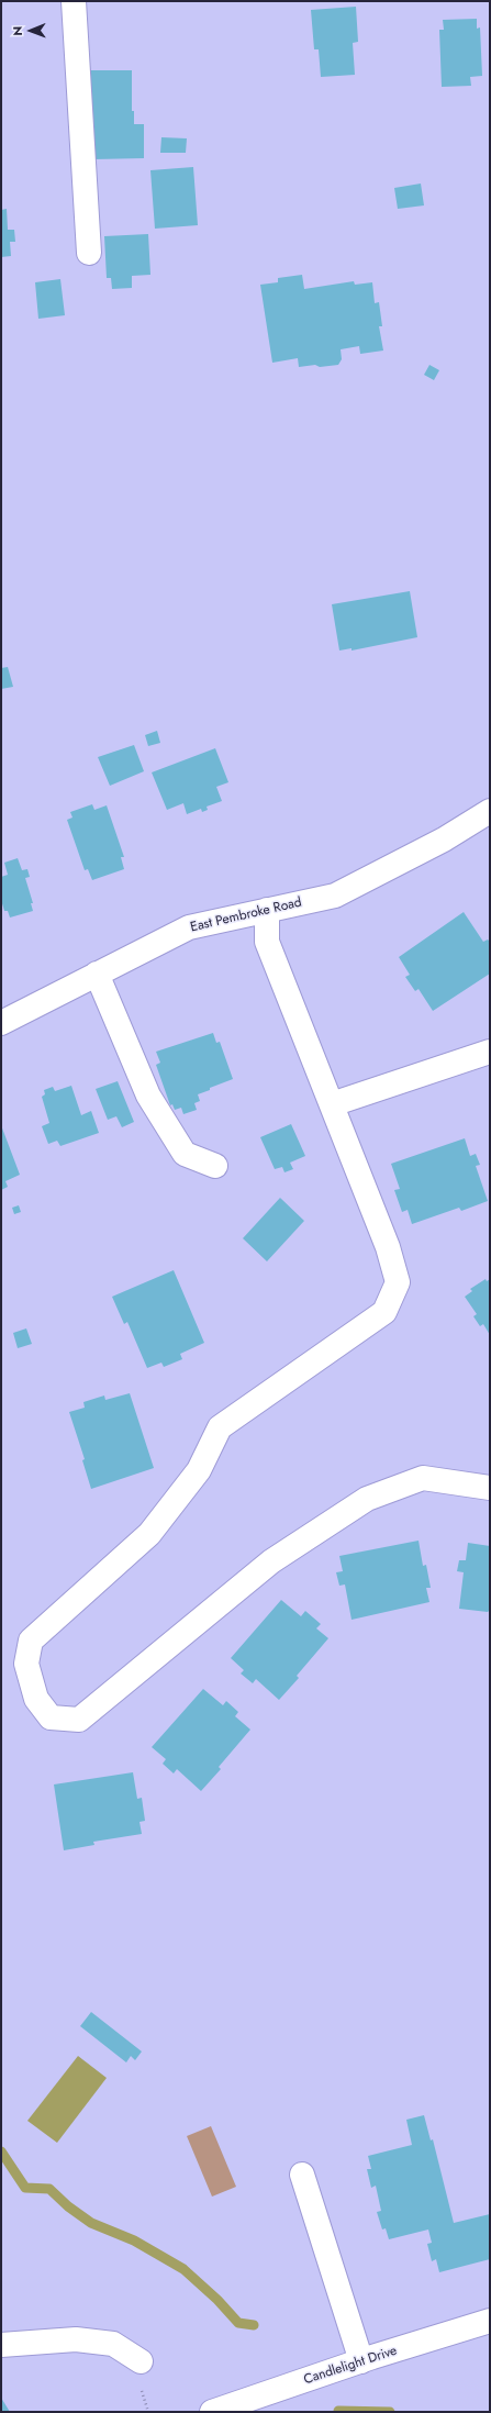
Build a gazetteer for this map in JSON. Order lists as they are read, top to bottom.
{
  "streets": {
    "street": ["East Pembroke Road", "Candlelight Drive"]
  },
  "north": "left"
}
